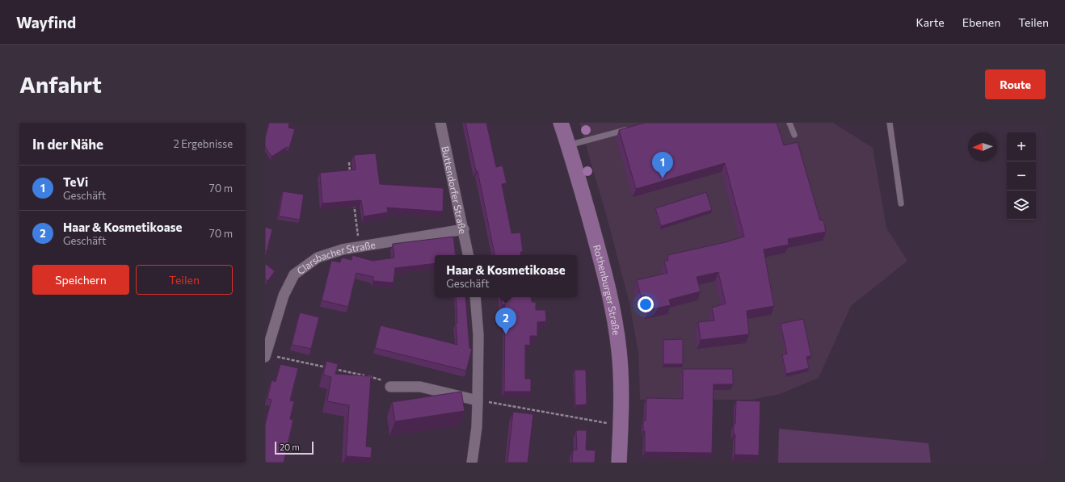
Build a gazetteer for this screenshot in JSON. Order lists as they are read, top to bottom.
{
  "streets": {
    "main road": ["Rothenburger Straße"],
    "street": ["Buttendorfer Straße", "Clarsbacher Straße"]
  },
  "crossings": [
    ["Buttendorfer Straße", "Clarsbacher Straße"]
  ],
  "scale_bar": "20 m",
  "north": "left",
  "page": {
    "header": "Wayfind",
    "nav": ["Karte", "Ebenen", "Teilen"],
    "buttons": [
      "Route",
      ["Speichern", "Teilen"]
    ],
    "title": "Anfahrt",
    "heading": ["In der Nähe", "2 Ergebnisse"],
    "map_buttons": ["+", "−"],
    "pins": ["1", "2"],
    "list": [
      {
        "mark": "1",
        "name": "TeVi",
        "note": "Geschäft",
        "value": "70 m"
      },
      {
        "mark": "2",
        "name": "Haar & Kosmetikoase",
        "note": "Geschäft",
        "value": "70 m"
      }
    ],
    "popup": ["Haar & Kosmetikoase", "Geschäft"],
    "scale": "20 m"
  }
}
